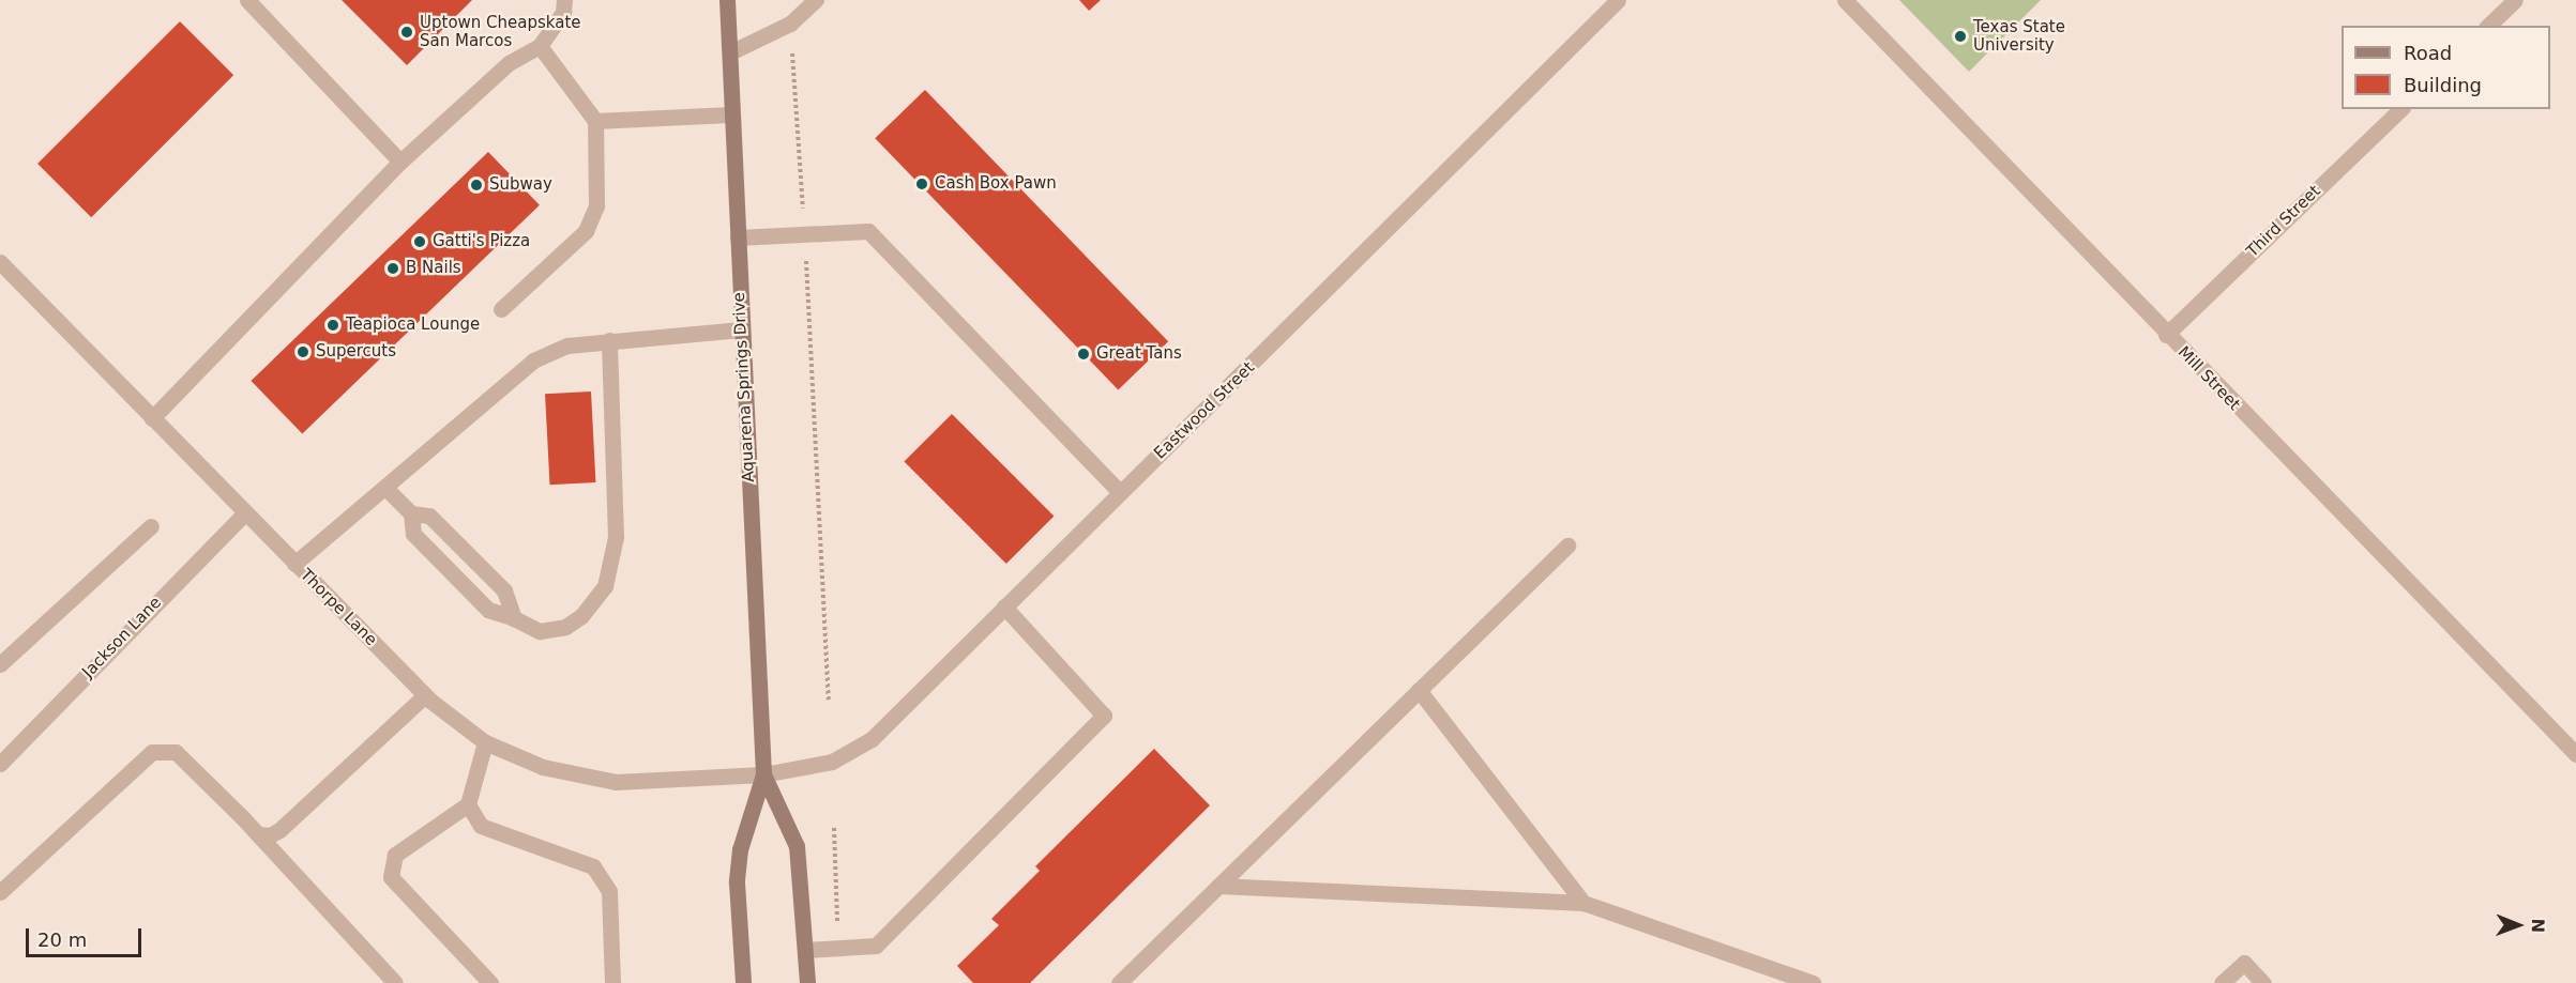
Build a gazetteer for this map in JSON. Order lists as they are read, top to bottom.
{
  "streets": {
    "main road": ["Aquarena Springs Drive"],
    "street": [
      "Third Street",
      "Mill Street",
      "Eastwood Street",
      "Thorpe Lane",
      "Jackson Lane"
    ]
  },
  "crossings": [
    ["Third Street", "Mill Street"],
    ["Aquarena Springs Drive", "Eastwood Street"],
    ["Aquarena Springs Drive", "Thorpe Lane"],
    ["Eastwood Street", "Thorpe Lane"],
    ["Thorpe Lane", "Jackson Lane"]
  ],
  "places": [
    "Uptown Cheapskate San Marcos",
    "Texas State University",
    "Cash Box Pawn",
    "Subway",
    "Gatti's Pizza",
    "B Nails",
    "Teapioca Lounge",
    "Supercuts",
    "Great Tans"
  ],
  "legend": ["Road", "Building"],
  "scale_bar": "20 m",
  "north": "right"
}
